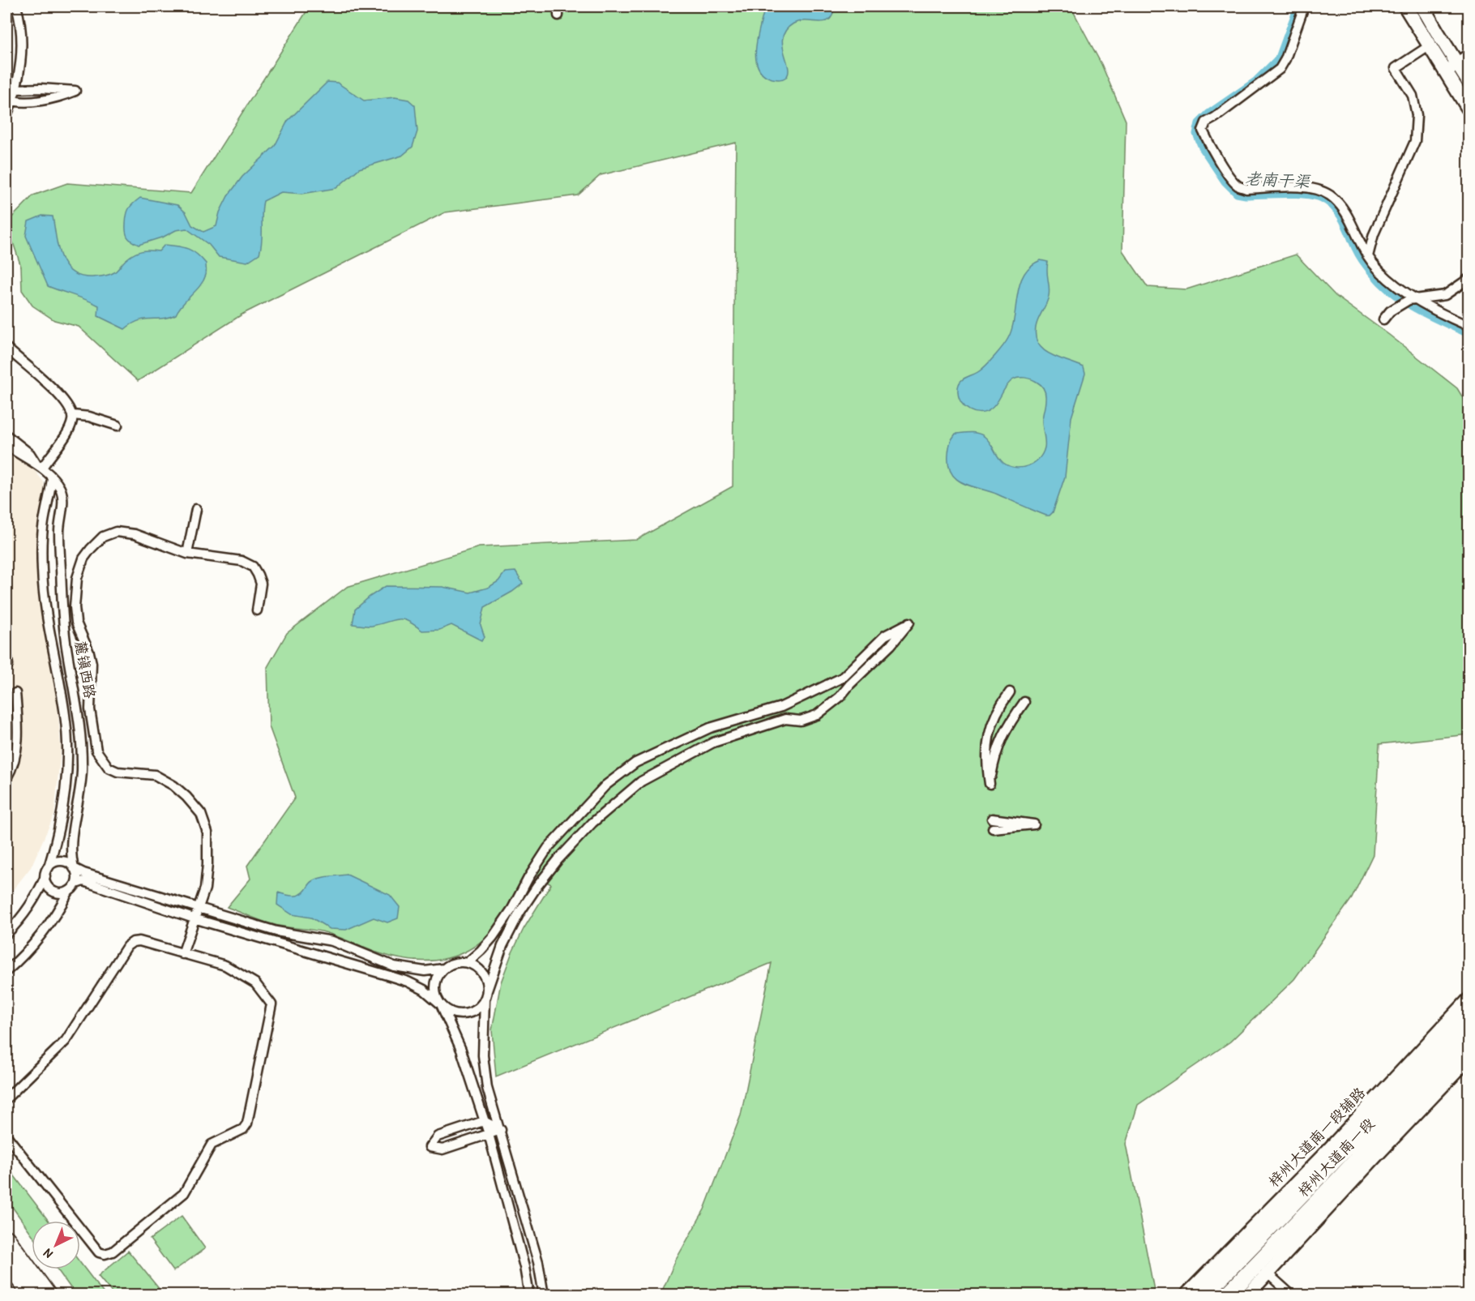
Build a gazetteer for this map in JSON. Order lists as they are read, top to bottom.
{
  "streets": {
    "highway": ["梓州大道南一段"],
    "main road": ["梓州大道南一段辅路"],
    "street": ["麓镇西路"]
  },
  "water": ["老南干渠"],
  "north": "bottom left"
}
